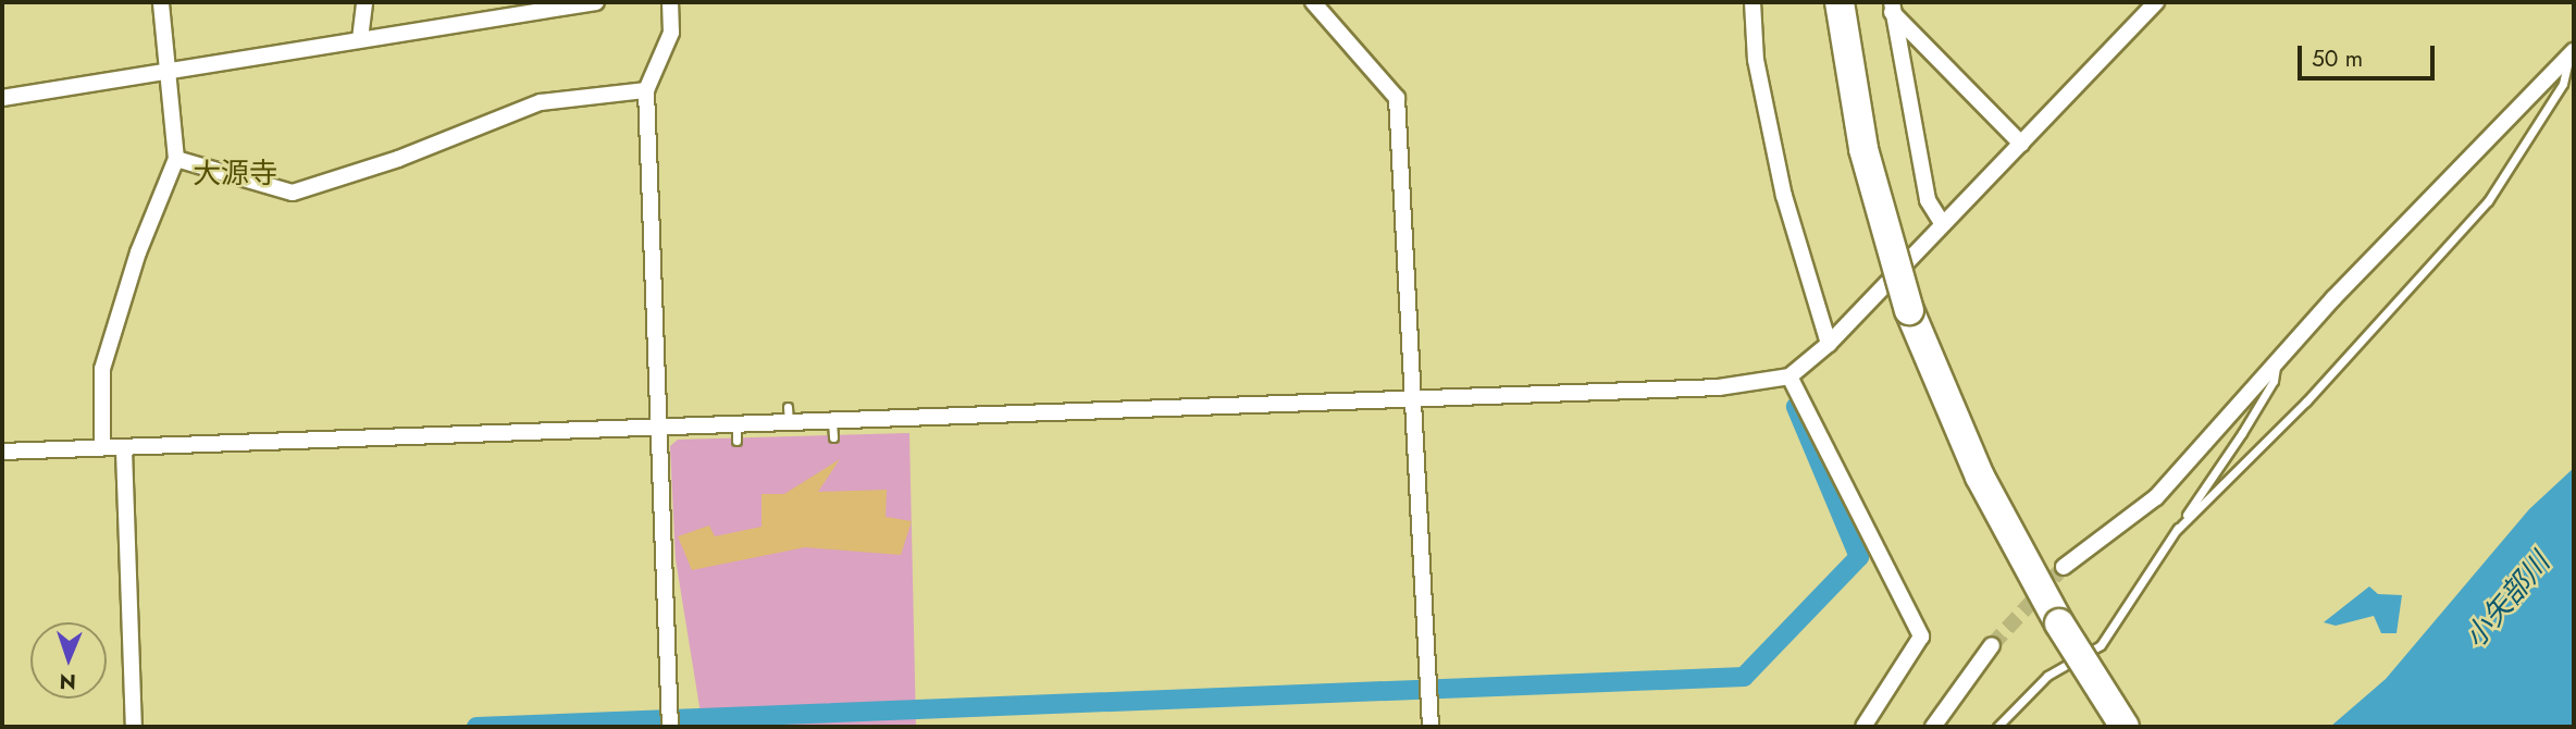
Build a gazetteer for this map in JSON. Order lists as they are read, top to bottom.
{
  "districts": ["大源寺"],
  "water": ["小矢部川"],
  "scale_bar": "50 m",
  "north": "bottom"
}
